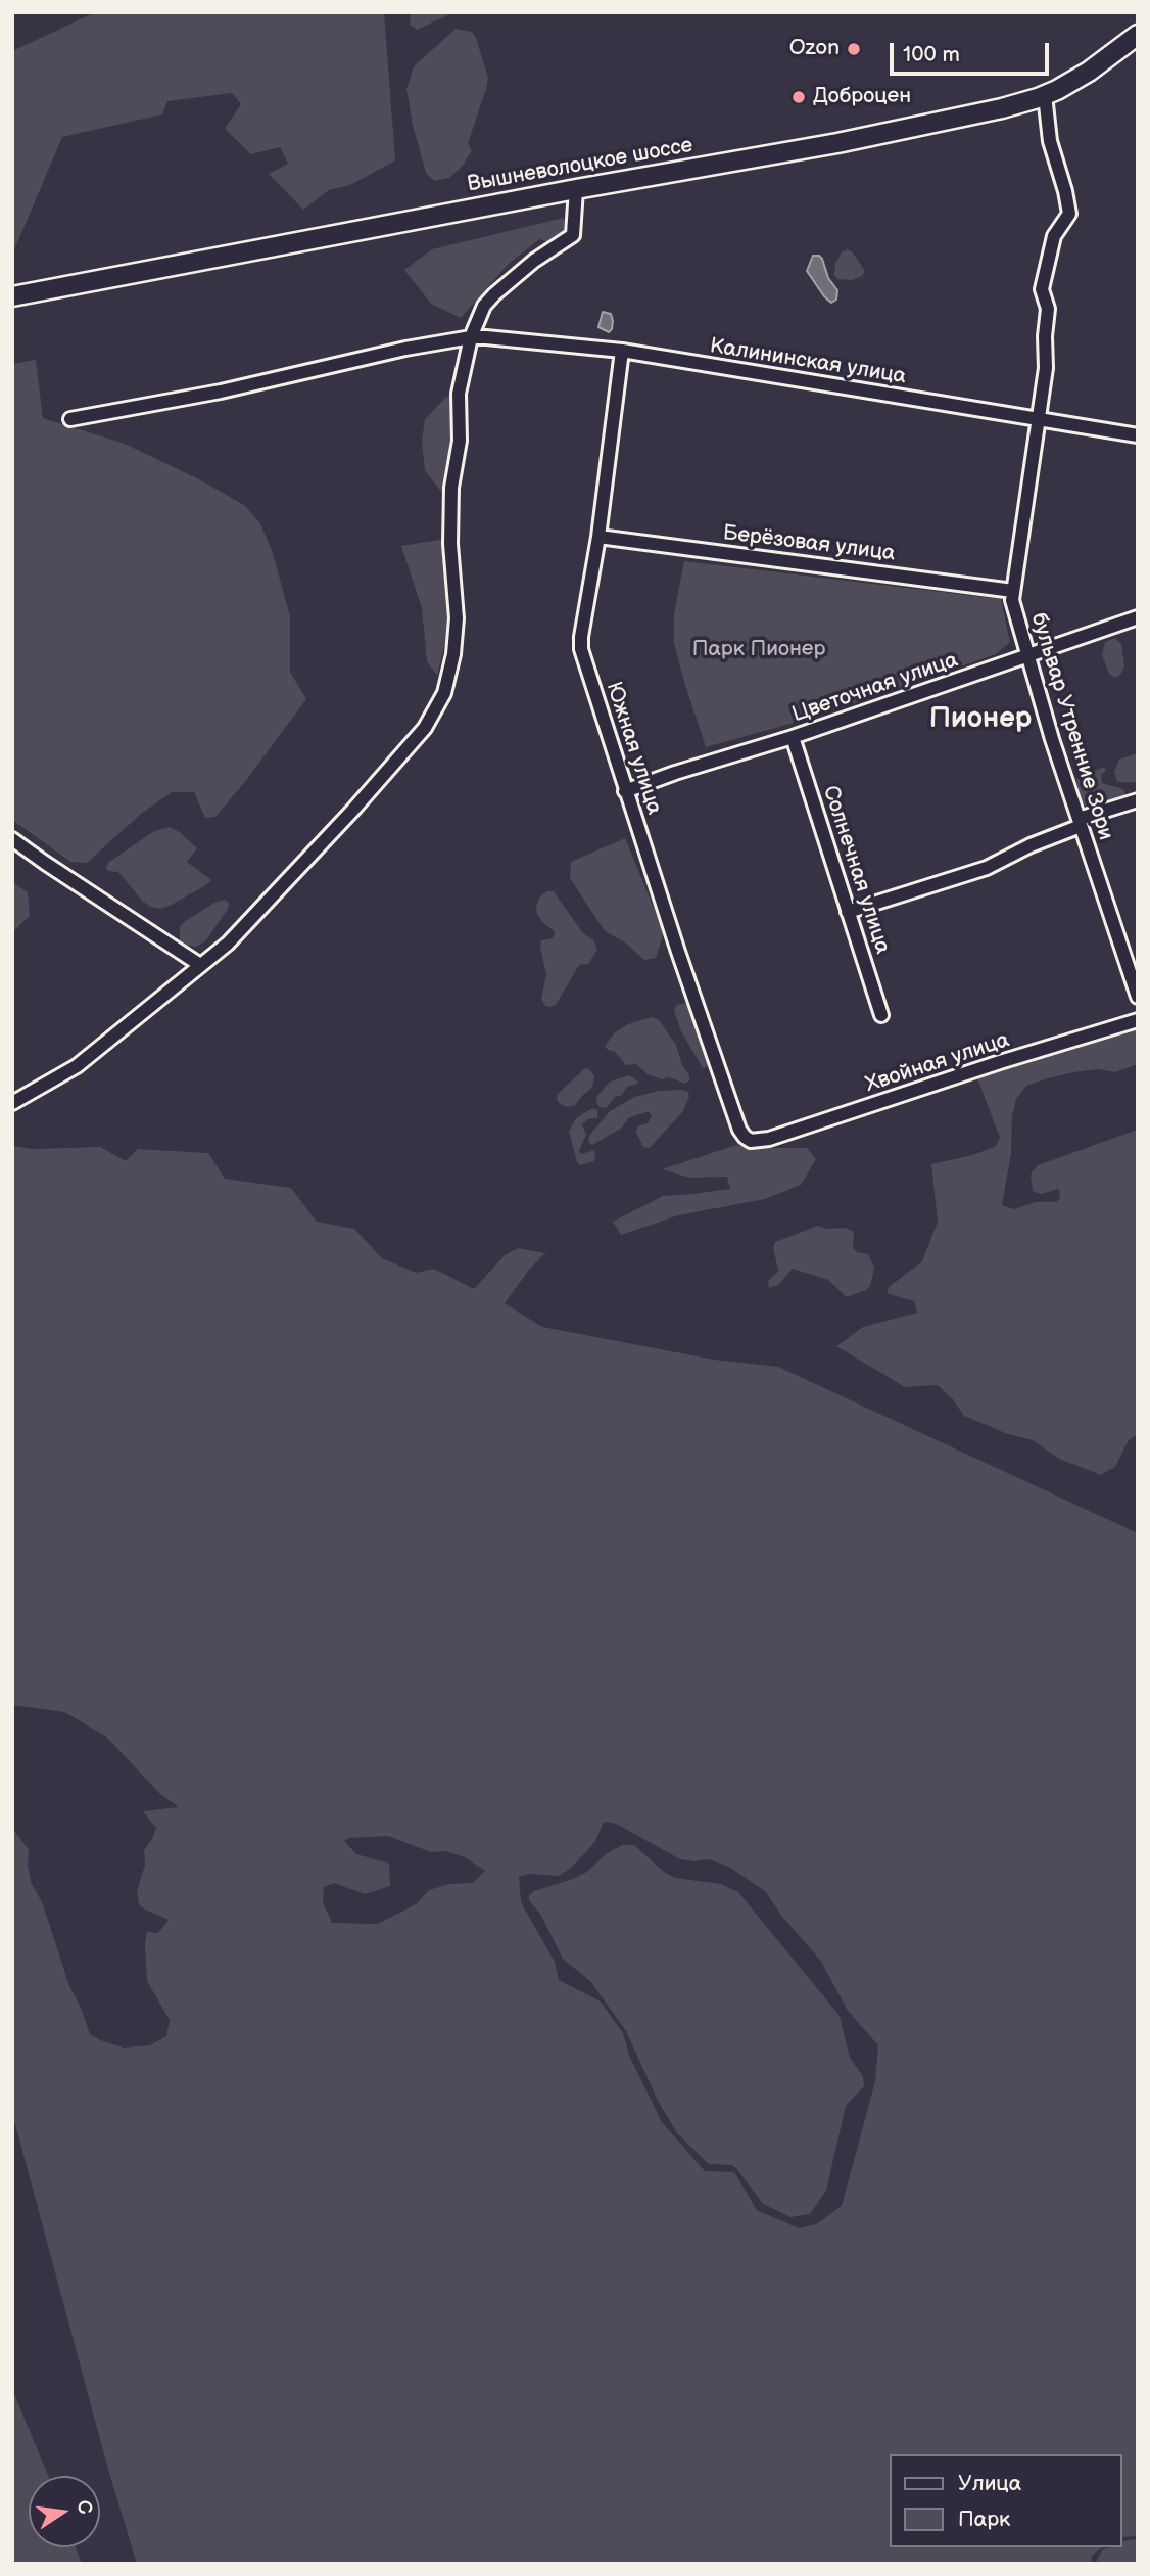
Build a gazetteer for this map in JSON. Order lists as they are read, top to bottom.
{
  "streets": {
    "main road": ["Вышневолоцкое шоссе"],
    "street": [
      "Калининская улица",
      "Берёзовая улица",
      "Цветочная улица",
      "бульвар Утренние Зори",
      "Южная улица",
      "Солнечная улица",
      "Хвойная улица"
    ]
  },
  "crossings": [
    ["Вышневолоцкое шоссе", "бульвар Утренние Зори"],
    ["Калининская улица", "бульвар Утренние Зори"],
    ["Калининская улица", "Южная улица"],
    ["Берёзовая улица", "бульвар Утренние Зори"],
    ["Берёзовая улица", "Южная улица"],
    ["Цветочная улица", "бульвар Утренние Зори"],
    ["Цветочная улица", "Южная улица"],
    ["Цветочная улица", "Солнечная улица"],
    ["Южная улица", "Хвойная улица"]
  ],
  "districts": ["Пионер"],
  "parks": ["Парк Пионер"],
  "places": ["Ozon", "Доброцен"],
  "legend": ["Улица", "Парк"],
  "scale_bar": "100 m",
  "north": "right"
}
